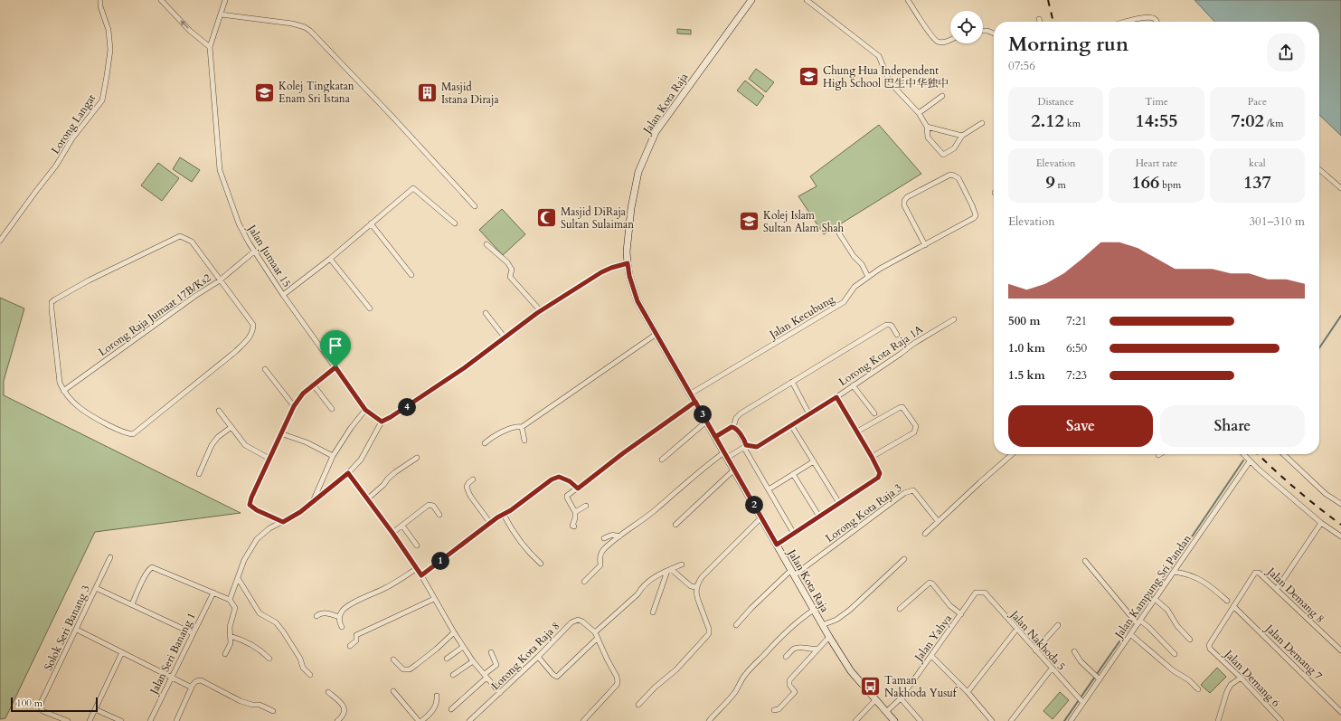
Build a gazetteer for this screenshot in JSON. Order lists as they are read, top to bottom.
{
  "streets": {
    "main road": ["Jalan Kota Raja"],
    "street": [
      "Lorong Langat",
      "Jalan Jumaat 15",
      "Lorong Raja Jumaat 17B/Ks2",
      "Jalan Kecubung",
      "Lorong Kota Raja 1A",
      "Lorong Kota Raja 3",
      "Jalan Kampung Sri Pandan",
      "Jalan Demang 8",
      "Solok Seri Banang 3",
      "Jalan Yahya",
      "Jalan Nakhoda 5",
      "Jalan Demang 7",
      "Jalan Seri Banang 1",
      "Lorong Kota Raja 8",
      "Jalan Demang 6"
    ]
  },
  "crossings": [
    ["Jalan Kota Raja", "Jalan Kecubung"],
    ["Jalan Kota Raja", "Lorong Kota Raja 1A"],
    ["Jalan Kota Raja", "Lorong Kota Raja 3"],
    ["Jalan Kota Raja", "Jalan Yahya"],
    ["Jalan Jumaat 15", "Lorong Raja Jumaat 17B/Ks2"],
    ["Jalan Kampung Sri Pandan", "Jalan Nakhoda 5"],
    ["Jalan Demang 8", "Jalan Demang 7"],
    ["Jalan Demang 8", "Jalan Demang 6"],
    ["Jalan Yahya", "Jalan Nakhoda 5"]
  ],
  "places": {
    "school or university": ["Chung Hua Independent High School 巴生中华独中", "Kolej Tingkatan Enam Sri Istana", "Kolej Islam Sultan Alam Shah"],
    "building": ["Masjid Istana Diraja"],
    "mosque": ["Masjid DiRaja Sultan Sulaiman"],
    "bus stop": ["Taman Nakhoda Yusuf"]
  },
  "scale_bar": "100 m",
  "page": {
    "heading": ["Morning run", "07:56"],
    "stats": [
      ["Distance", "2.12 km"],
      ["Time", "14:55"],
      ["Pace", "7:02 /km"],
      ["Elevation", "9 m"],
      ["Heart rate", "166 bpm"],
      ["kcal", "137"]
    ],
    "chart": ["Elevation", "301–310 m"],
    "list": [
      {
        "name": "500 m",
        "note": "7:21"
      },
      {
        "name": "1.0 km",
        "note": "6:50"
      },
      {
        "name": "1.5 km",
        "note": "7:23"
      }
    ],
    "pins": [
      "4",
      "3",
      "2",
      "1"
    ],
    "buttons": ["Save", "Share"],
    "scale": "100 m"
  }
}
